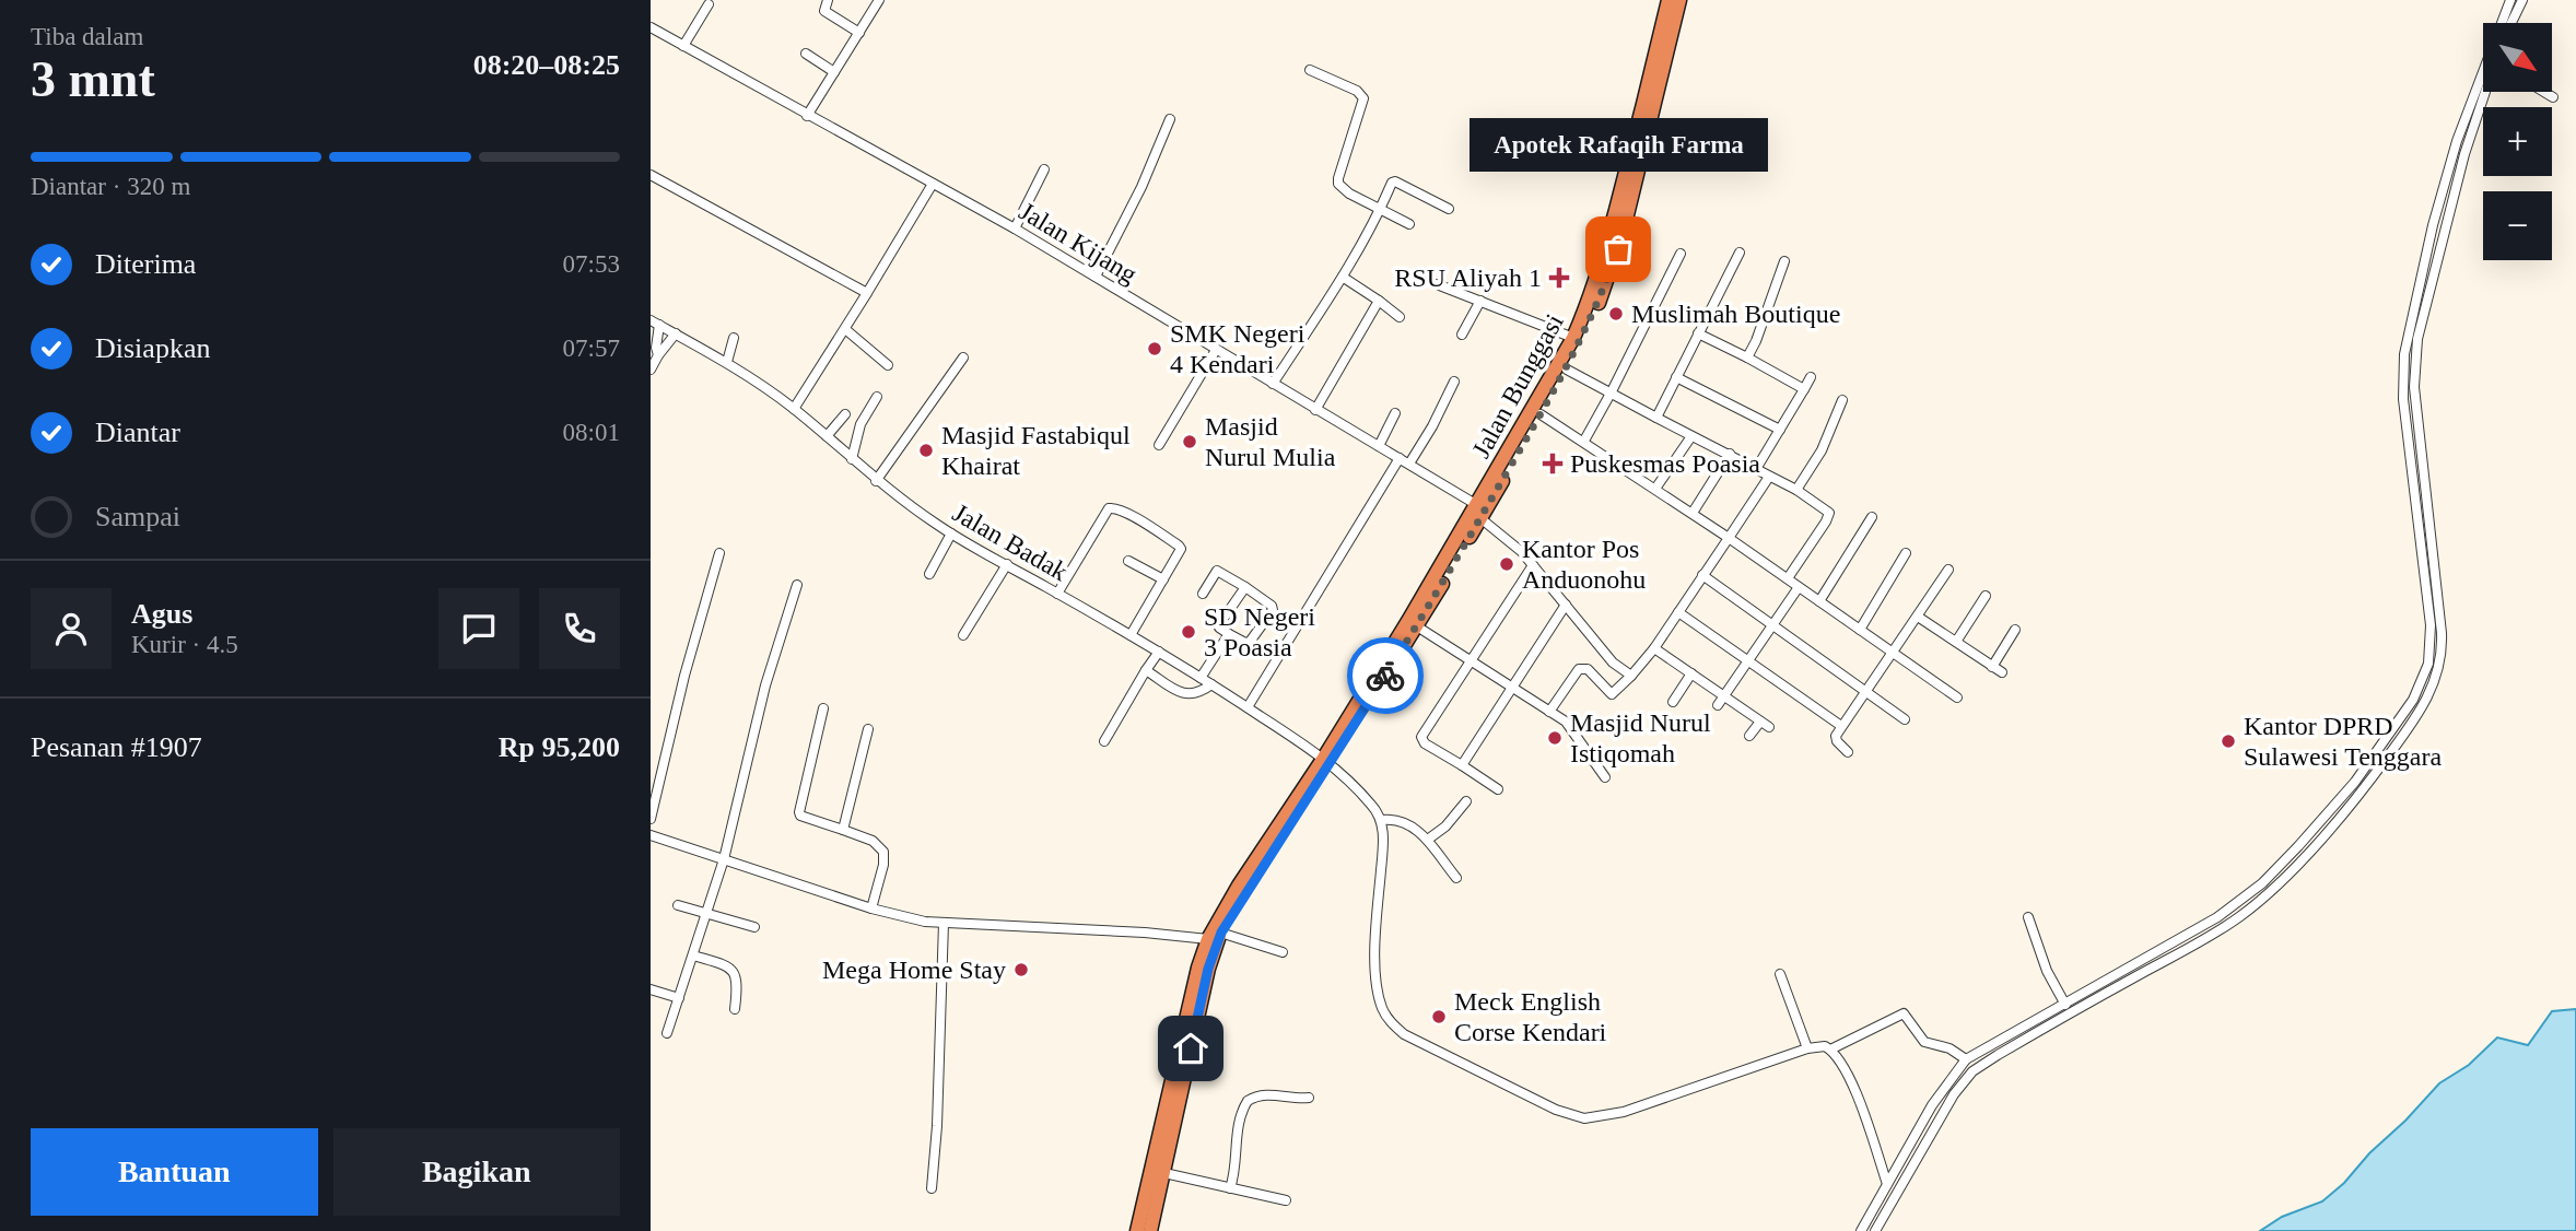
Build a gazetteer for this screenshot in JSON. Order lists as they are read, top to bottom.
{
  "streets": {
    "highway": ["Jalan Bunggasi"],
    "street": ["Jalan Kijang", "Jalan Badak"]
  },
  "crossings": [
    ["Jalan Kijang", "Jalan Bunggasi"],
    ["Jalan Bunggasi", "Jalan Badak"]
  ],
  "places": {
    "other": [
      "Apotek Rafaqih Farma",
      "Muslimah Boutique",
      "SMK Negeri 4 Kendari",
      "Masjid Nurul Mulia",
      "Masjid Fastabiqul Khairat",
      "Kantor Pos Anduonohu",
      "SD Negeri 3 Poasia",
      "Masjid Nurul Istiqomah",
      "Kantor DPRD Sulawesi Tenggara",
      "Mega Home Stay",
      "Meck English Corse Kendari"
    ],
    "health": ["RSU Aliyah 1", "Puskesmas Poasia"]
  },
  "north": "bottom right",
  "page": {
    "heading": ["3 mnt", "Tiba dalam", "08:20–08:25"],
    "panel": [
      "Agus",
      "Kurir · 4.5",
      "Pesanan #1907",
      "Rp 95,200"
    ],
    "map_buttons": ["+", "−"],
    "bubble": "Apotek Rafaqih Farma",
    "bar": "Diantar · 320 m",
    "list": [
      ["Diterima", "07:53"],
      ["Disiapkan", "07:57"],
      ["Diantar", "08:01"],
      "Sampai"
    ],
    "buttons": ["Bantuan", "Bagikan"]
  }
}
